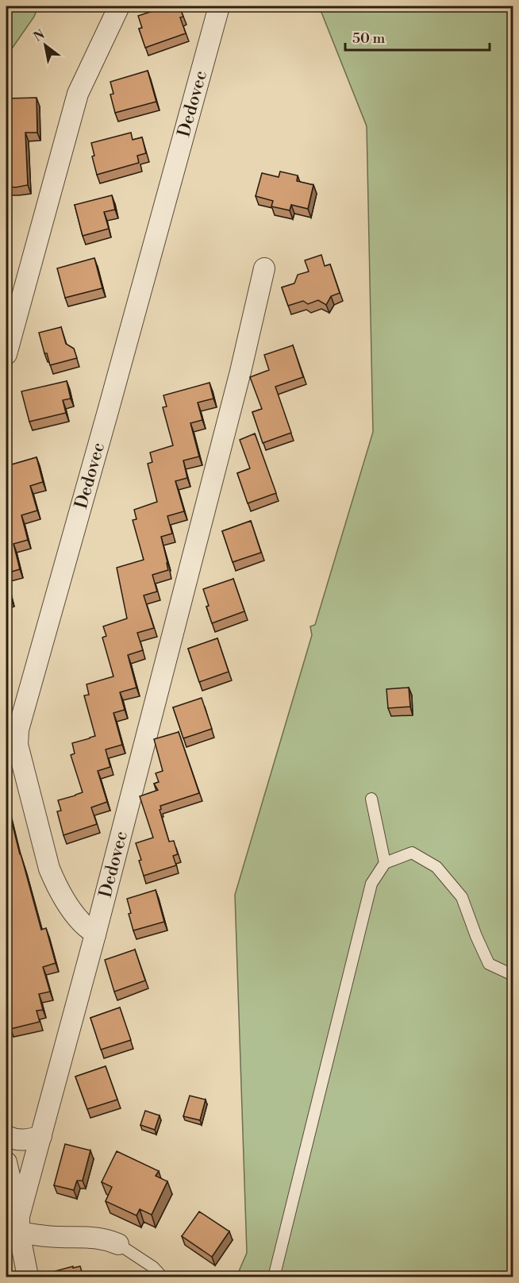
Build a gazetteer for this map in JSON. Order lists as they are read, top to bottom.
{
  "streets": {
    "street": ["Dedovec"]
  },
  "scale_bar": "50 m",
  "north": "top left"
}
